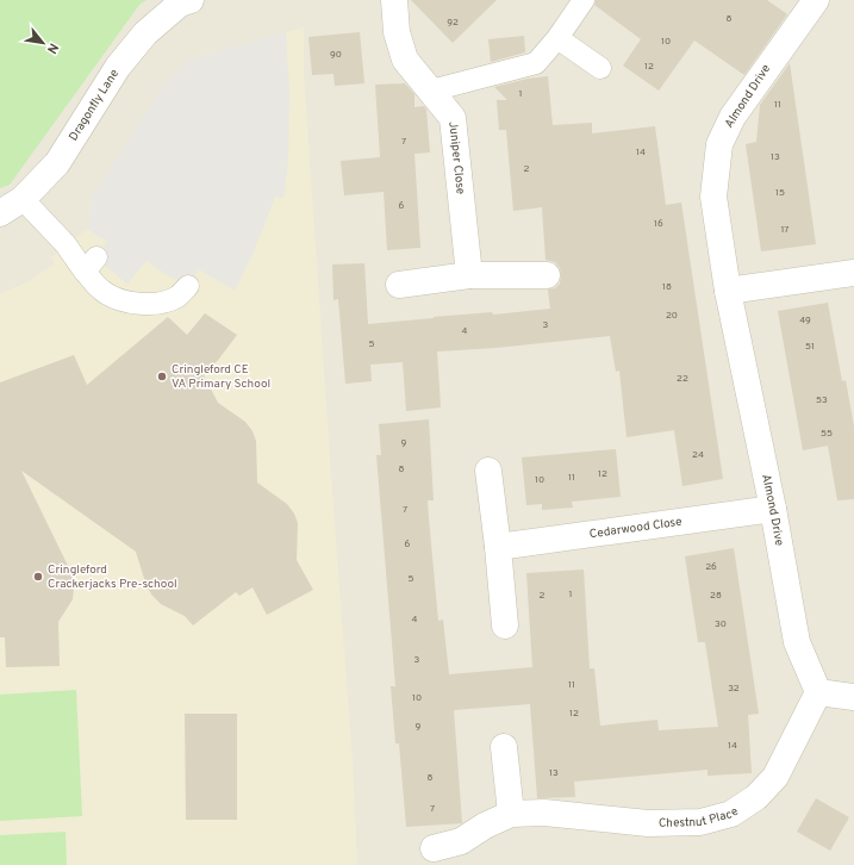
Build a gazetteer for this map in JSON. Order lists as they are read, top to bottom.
{
  "streets": {
    "street": [
      "Almond Drive",
      "Dragonfly Lane",
      "Juniper Close",
      "Cedarwood Close",
      "Chestnut Place"
    ]
  },
  "crossings": [
    ["Almond Drive", "Cedarwood Close"],
    ["Almond Drive", "Chestnut Place"]
  ],
  "places": ["Cringleford CE VA Primary School", "Cringleford Crackerjacks Pre-school"],
  "house_numbers": [
    "8",
    "92",
    "10",
    "90",
    "12",
    "1",
    "11",
    "7",
    "14",
    "13",
    "2",
    "15",
    "6",
    "16",
    "17",
    "18",
    "20",
    "49",
    "3",
    "4",
    "5",
    "51",
    "22",
    "53",
    "55",
    "9",
    "24",
    "8",
    "12",
    "11",
    "10",
    "7",
    "6",
    "26",
    "5",
    "1",
    "2",
    "28",
    "4",
    "30",
    "3",
    "11",
    "32",
    "10",
    "12",
    "9",
    "14",
    "13",
    "8",
    "7"
  ],
  "north": "bottom right"
}
